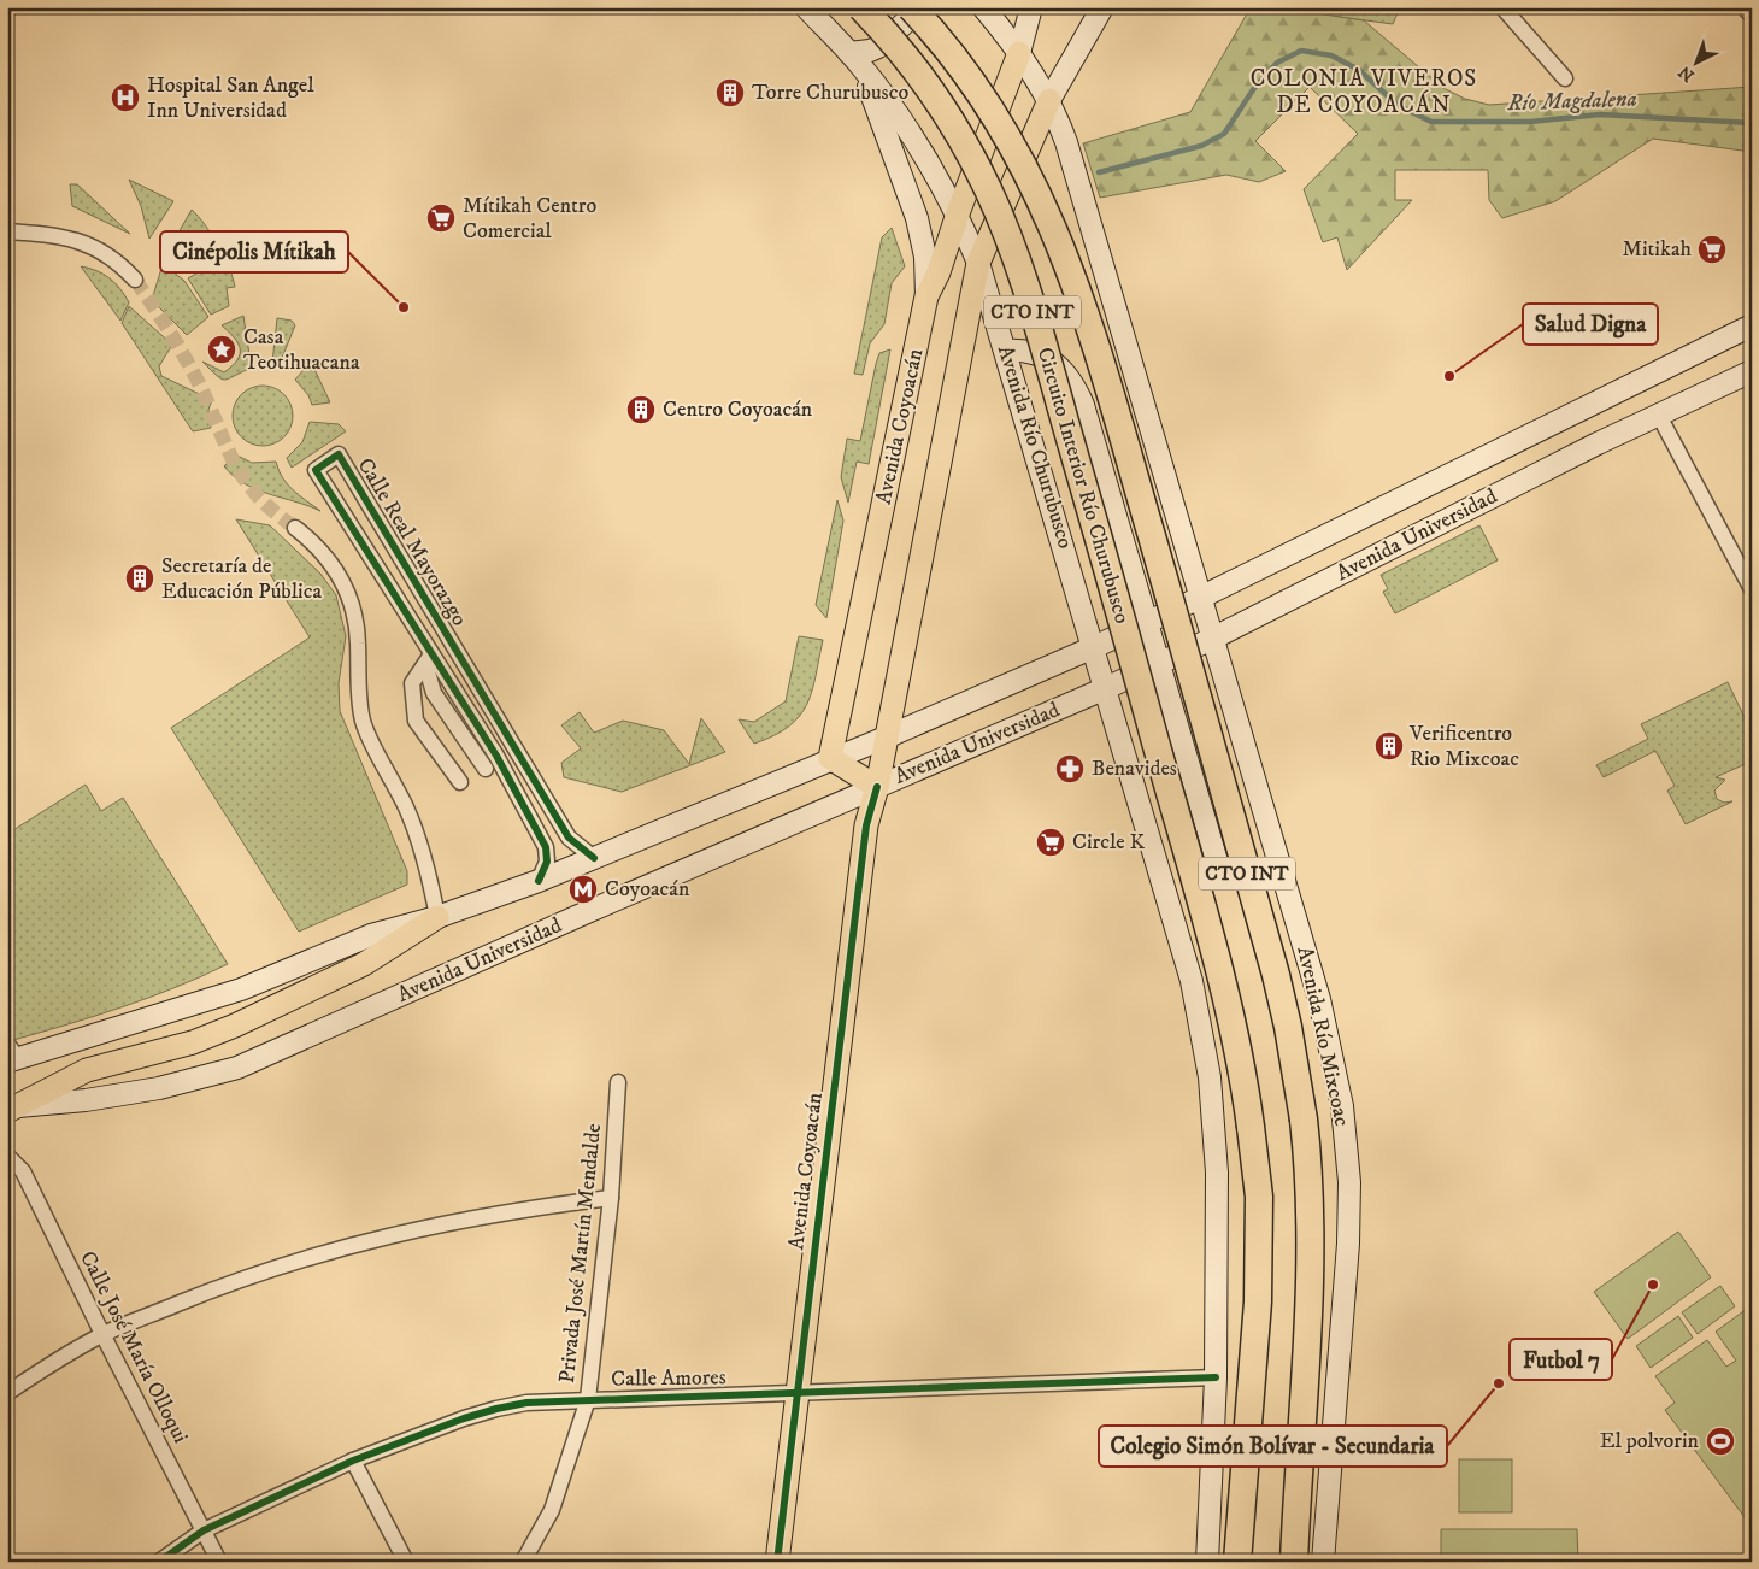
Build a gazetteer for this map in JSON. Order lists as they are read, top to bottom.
{
  "streets": {
    "highway": ["CTO INT", "Circuito Interior Río Churubusco"],
    "main road": [
      "Avenida Coyoacán",
      "Avenida Río Churubusco",
      "Avenida Universidad",
      "Avenida Río Mixcoac"
    ],
    "street": [
      "Calle Real Mayorazgo",
      "Privada José Martín Mendalde",
      "Calle José María Olloqui",
      "Calle Amores"
    ]
  },
  "crossings": [
    ["CTO INT", "Avenida Coyoacán"],
    ["CTO INT", "Avenida Río Churubusco"],
    ["CTO INT", "Avenida Universidad"],
    ["CTO INT", "Avenida Río Mixcoac"],
    ["CTO INT", "Calle Amores"],
    ["Avenida Coyoacán", "Avenida Río Churubusco"],
    ["Avenida Coyoacán", "Avenida Universidad"],
    ["Avenida Coyoacán", "Calle Amores"],
    ["Avenida Río Churubusco", "Avenida Universidad"],
    ["Avenida Universidad", "Calle Real Mayorazgo"],
    ["Avenida Universidad", "Avenida Río Mixcoac"],
    ["Privada José Martín Mendalde", "Calle Amores"],
    ["Calle José María Olloqui", "Calle Amores"]
  ],
  "districts": ["COLONIA VIVEROS DE COYOACÁN"],
  "water": ["Río Magdalena"],
  "places": {
    "building": [
      "Torre Churubusco",
      "Centro Coyoacán",
      "Secretaría de Educación Pública",
      "Verificentro Rio Mixcoac"
    ],
    "hospital": ["Hospital San Angel Inn Universidad"],
    "supermarket": ["Mítikah Centro Comercial", "Mitikah", "Circle K"],
    "other": [
      "Cinépolis Mítikah",
      "Salud Digna",
      "Futbol 7",
      "Colegio Simón Bolívar - Secundaria"
    ],
    "place": ["Casa Teotihuacana"],
    "pharmacy": ["Benavides"],
    "metro station": ["Coyoacán"],
    "sports": ["El polvorin"]
  },
  "north": "bottom left"
}
